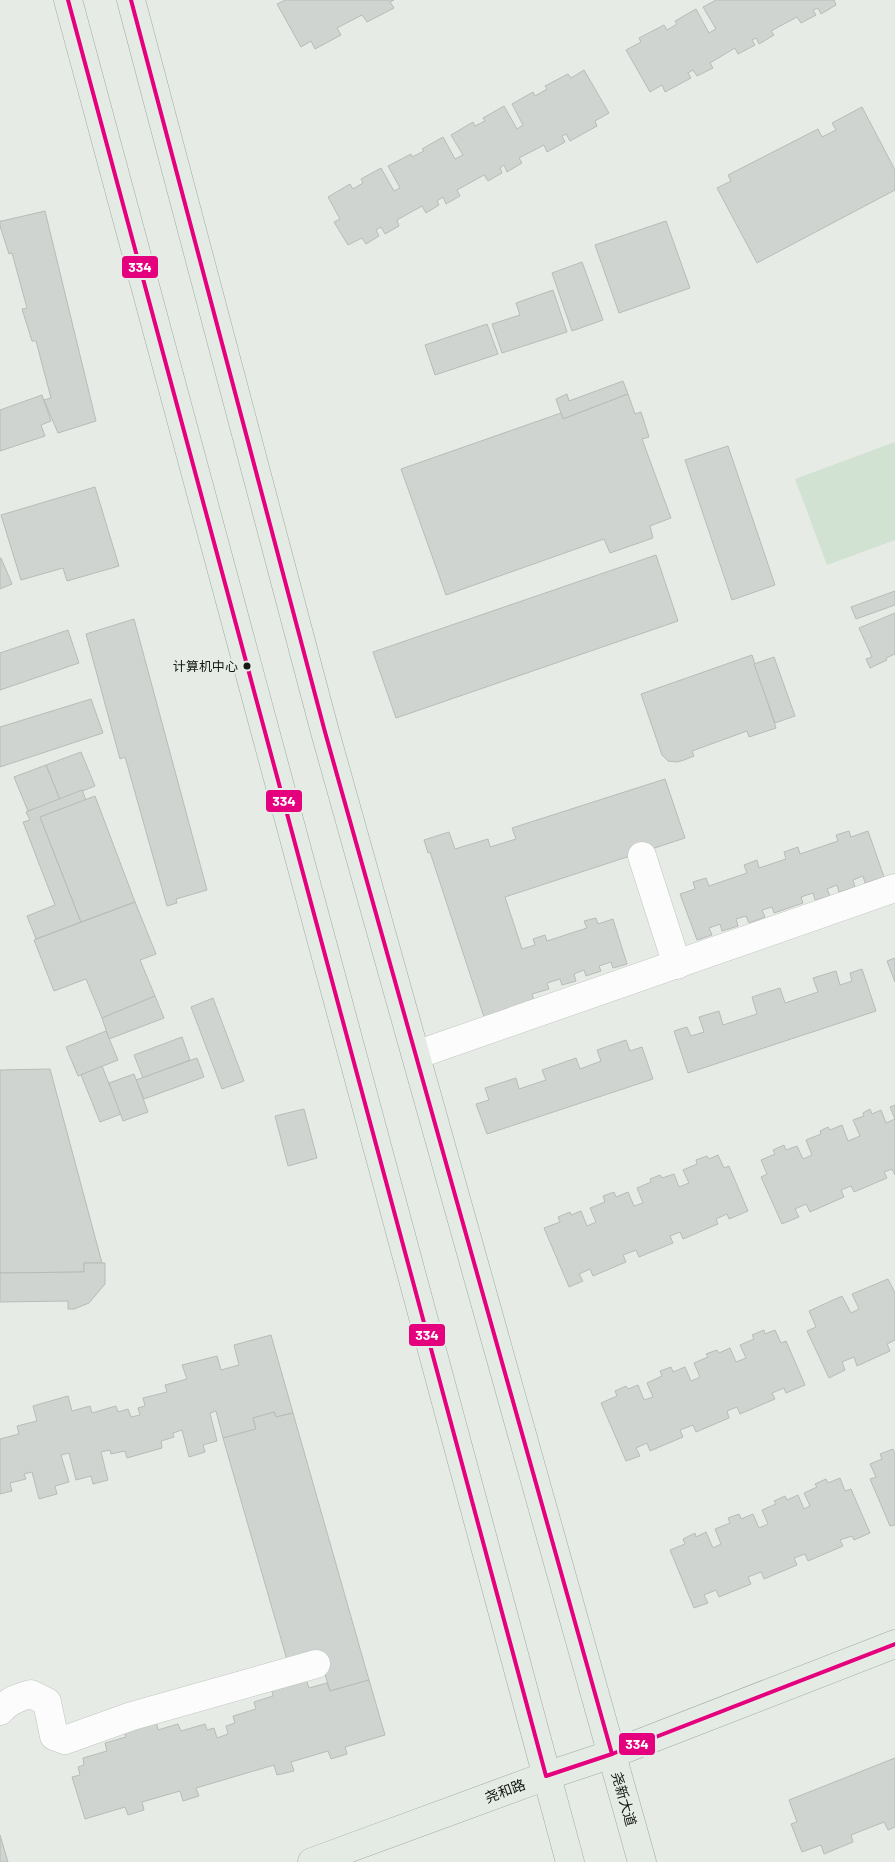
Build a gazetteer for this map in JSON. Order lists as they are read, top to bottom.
{
  "streets": {
    "main road": ["尧和路", "尧新大道"]
  },
  "crossings": [
    ["尧和路", "尧新大道"]
  ],
  "places": ["计算机中心"],
  "lines": ["transit line 334"]
}
